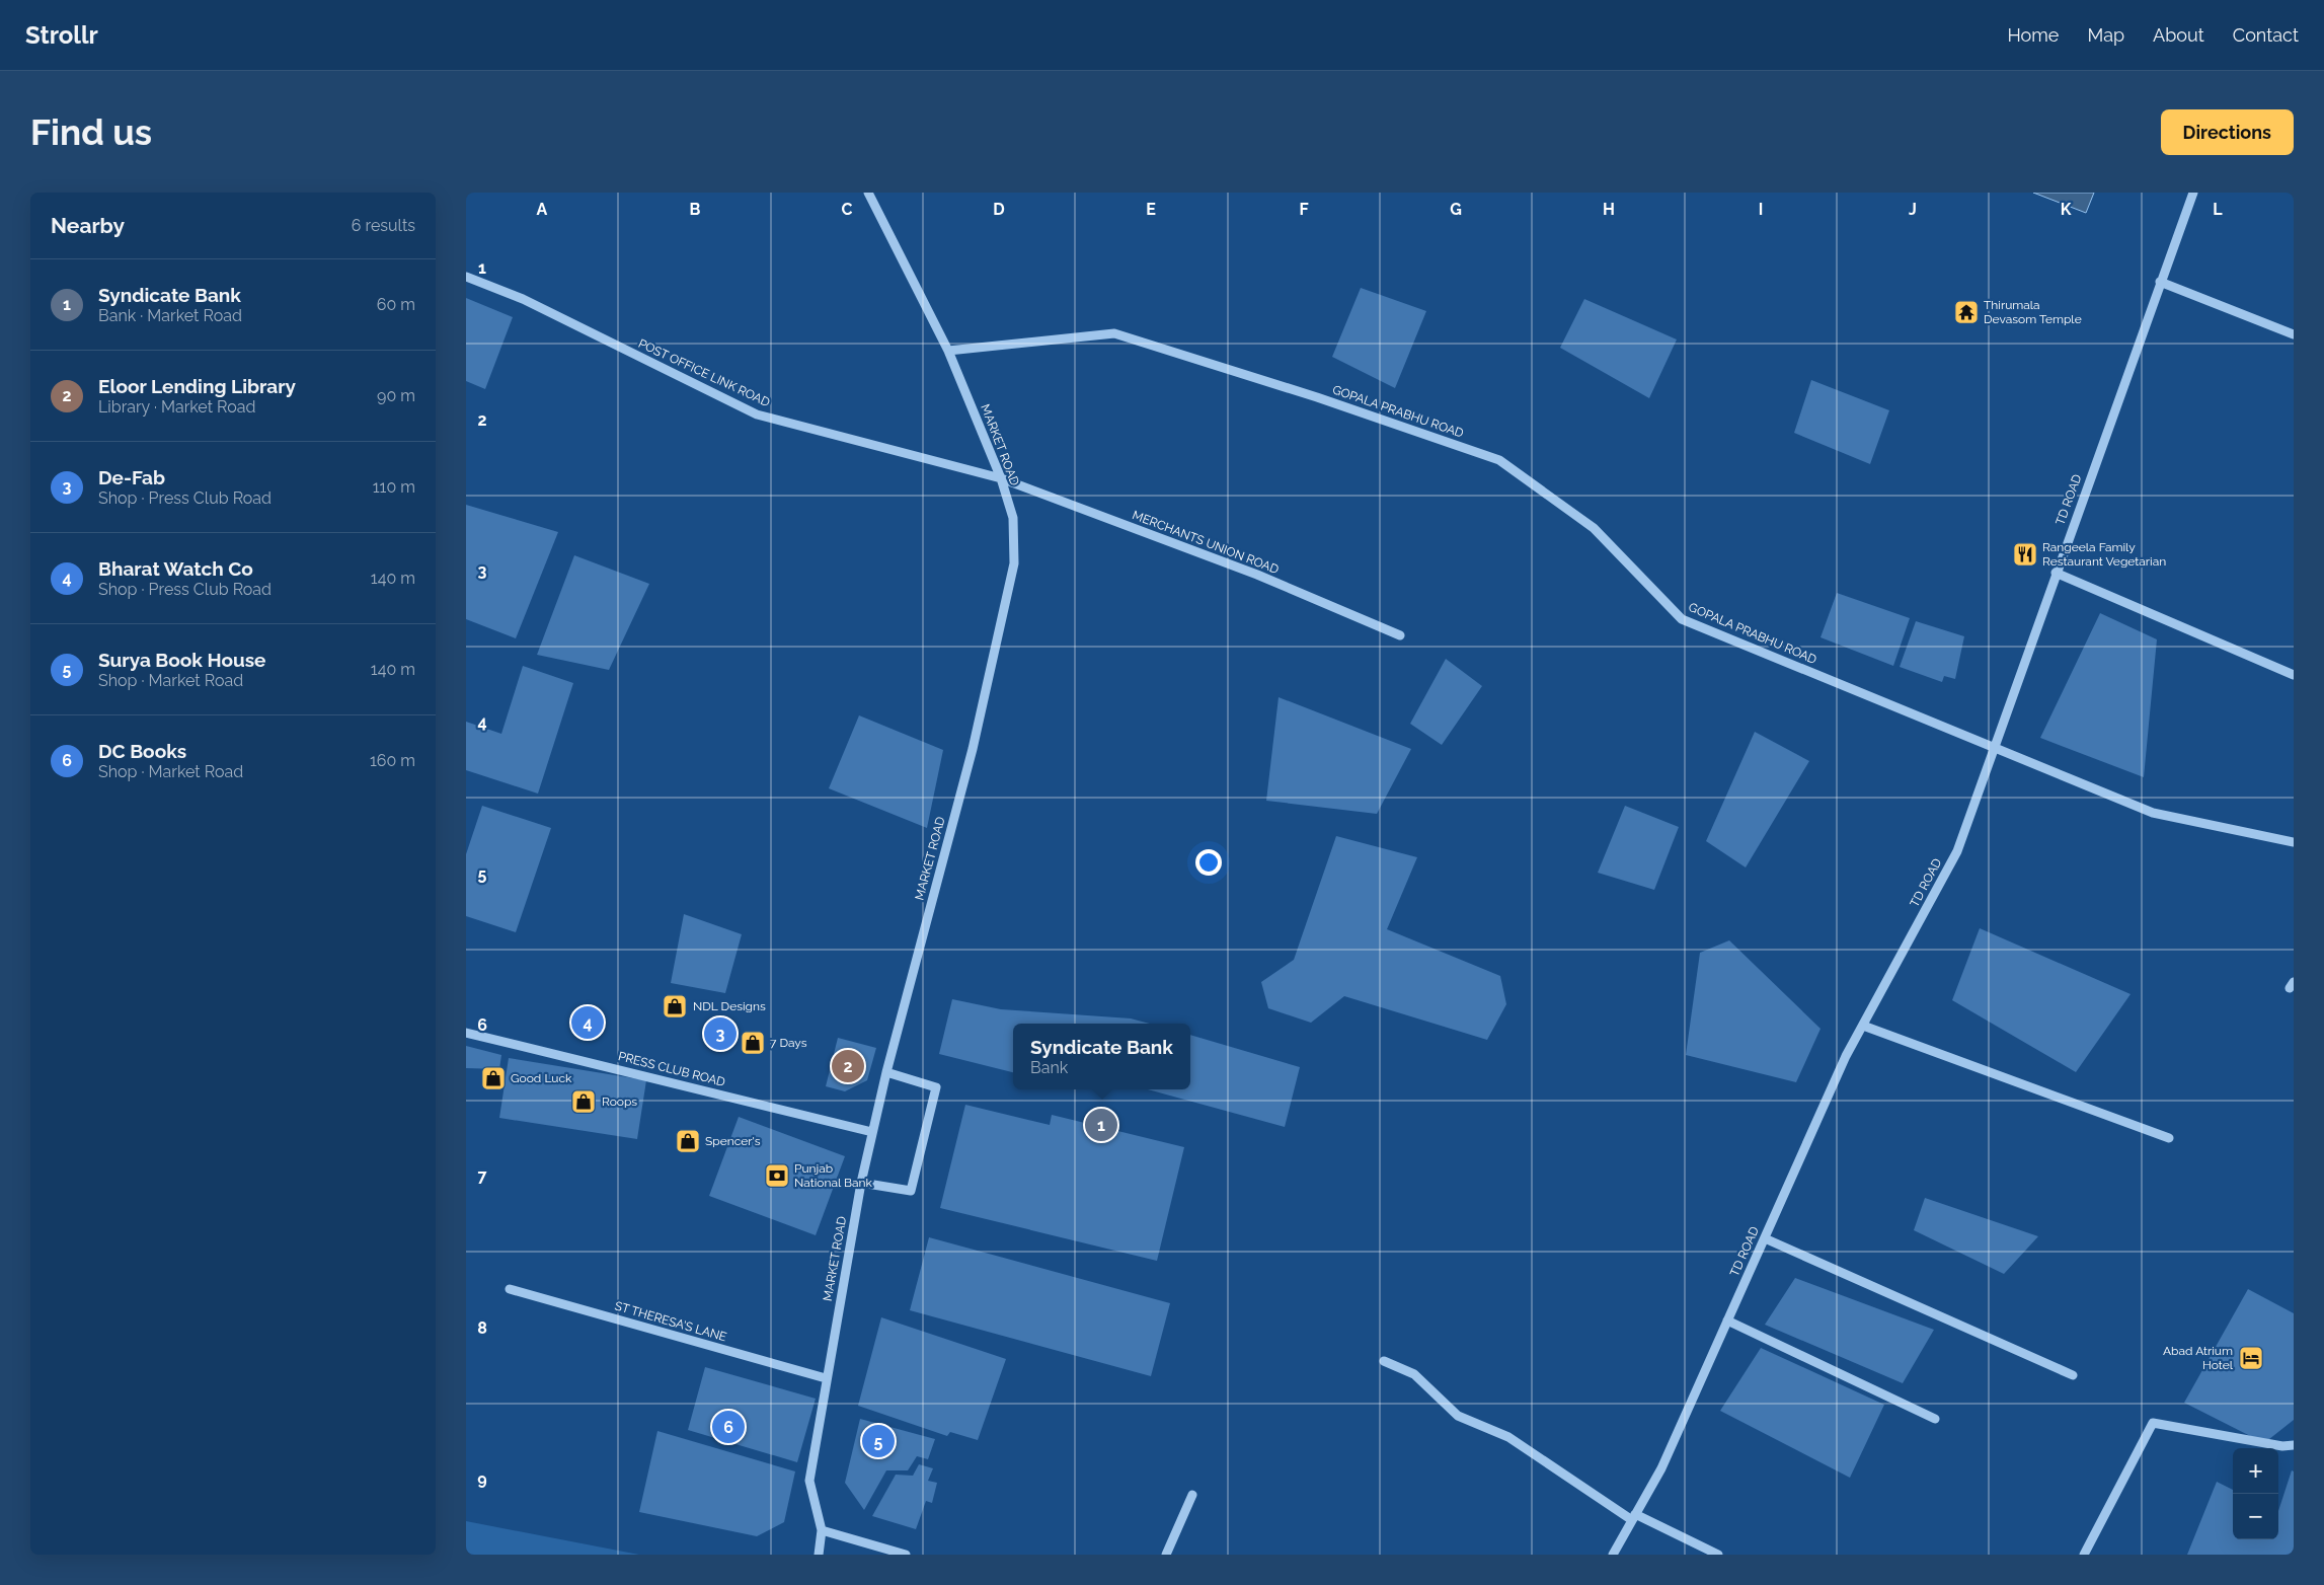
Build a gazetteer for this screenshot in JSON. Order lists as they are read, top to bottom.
{
  "streets": {
    "street": [
      "POST OFFICE LINK ROAD",
      "GOPALA PRABHU ROAD",
      "MARKET ROAD",
      "TD ROAD",
      "MERCHANTS UNION ROAD",
      "PRESS CLUB ROAD",
      "ST THERESA'S LANE"
    ]
  },
  "crossings": [
    ["POST OFFICE LINK ROAD", "MARKET ROAD"],
    ["POST OFFICE LINK ROAD", "MERCHANTS UNION ROAD"],
    ["GOPALA PRABHU ROAD", "MARKET ROAD"],
    ["GOPALA PRABHU ROAD", "TD ROAD"],
    ["MARKET ROAD", "MERCHANTS UNION ROAD"],
    ["MARKET ROAD", "PRESS CLUB ROAD"],
    ["MARKET ROAD", "ST THERESA'S LANE"]
  ],
  "places": {
    "temple": ["Thirumala Devasom Temple"],
    "restaurant": ["Rangeela Family Restaurant Vegetarian"],
    "shop": [
      "NDL Designs",
      "7 Days",
      "Good Luck",
      "Roops",
      "Spencer's"
    ],
    "bank": ["Punjab National Bank"],
    "hotel": ["Abad Atrium Hotel"]
  },
  "page": {
    "header": "Strollr",
    "nav": [
      "Home",
      "Map",
      "About",
      "Contact"
    ],
    "buttons": "Directions",
    "title": "Find us",
    "heading": ["Nearby", "6 results"],
    "list": [
      {
        "mark": "1",
        "name": "Syndicate Bank",
        "note": "Bank · Market Road",
        "value": "60 m"
      },
      {
        "mark": "2",
        "name": "Eloor Lending Library",
        "note": "Library · Market Road",
        "value": "90 m"
      },
      {
        "mark": "3",
        "name": "De-Fab",
        "note": "Shop · Press Club Road",
        "value": "110 m"
      },
      {
        "mark": "4",
        "name": "Bharat Watch Co",
        "note": "Shop · Press Club Road",
        "value": "140 m"
      },
      {
        "mark": "5",
        "name": "Surya Book House",
        "note": "Shop · Market Road",
        "value": "140 m"
      },
      {
        "mark": "6",
        "name": "DC Books",
        "note": "Shop · Market Road",
        "value": "160 m"
      }
    ],
    "pins": [
      "4",
      "3",
      "2",
      "1",
      "6",
      "5"
    ],
    "popup": ["Syndicate Bank", "Bank"],
    "map_buttons": ["+", "−"]
  },
  "grid": {
    "columns": [
      "A",
      "B",
      "C",
      "D",
      "E",
      "F",
      "G",
      "H",
      "I",
      "J",
      "K",
      "L"
    ],
    "rows": [
      "1",
      "2",
      "3",
      "4",
      "5",
      "6",
      "7",
      "8",
      "9"
    ]
  }
}
